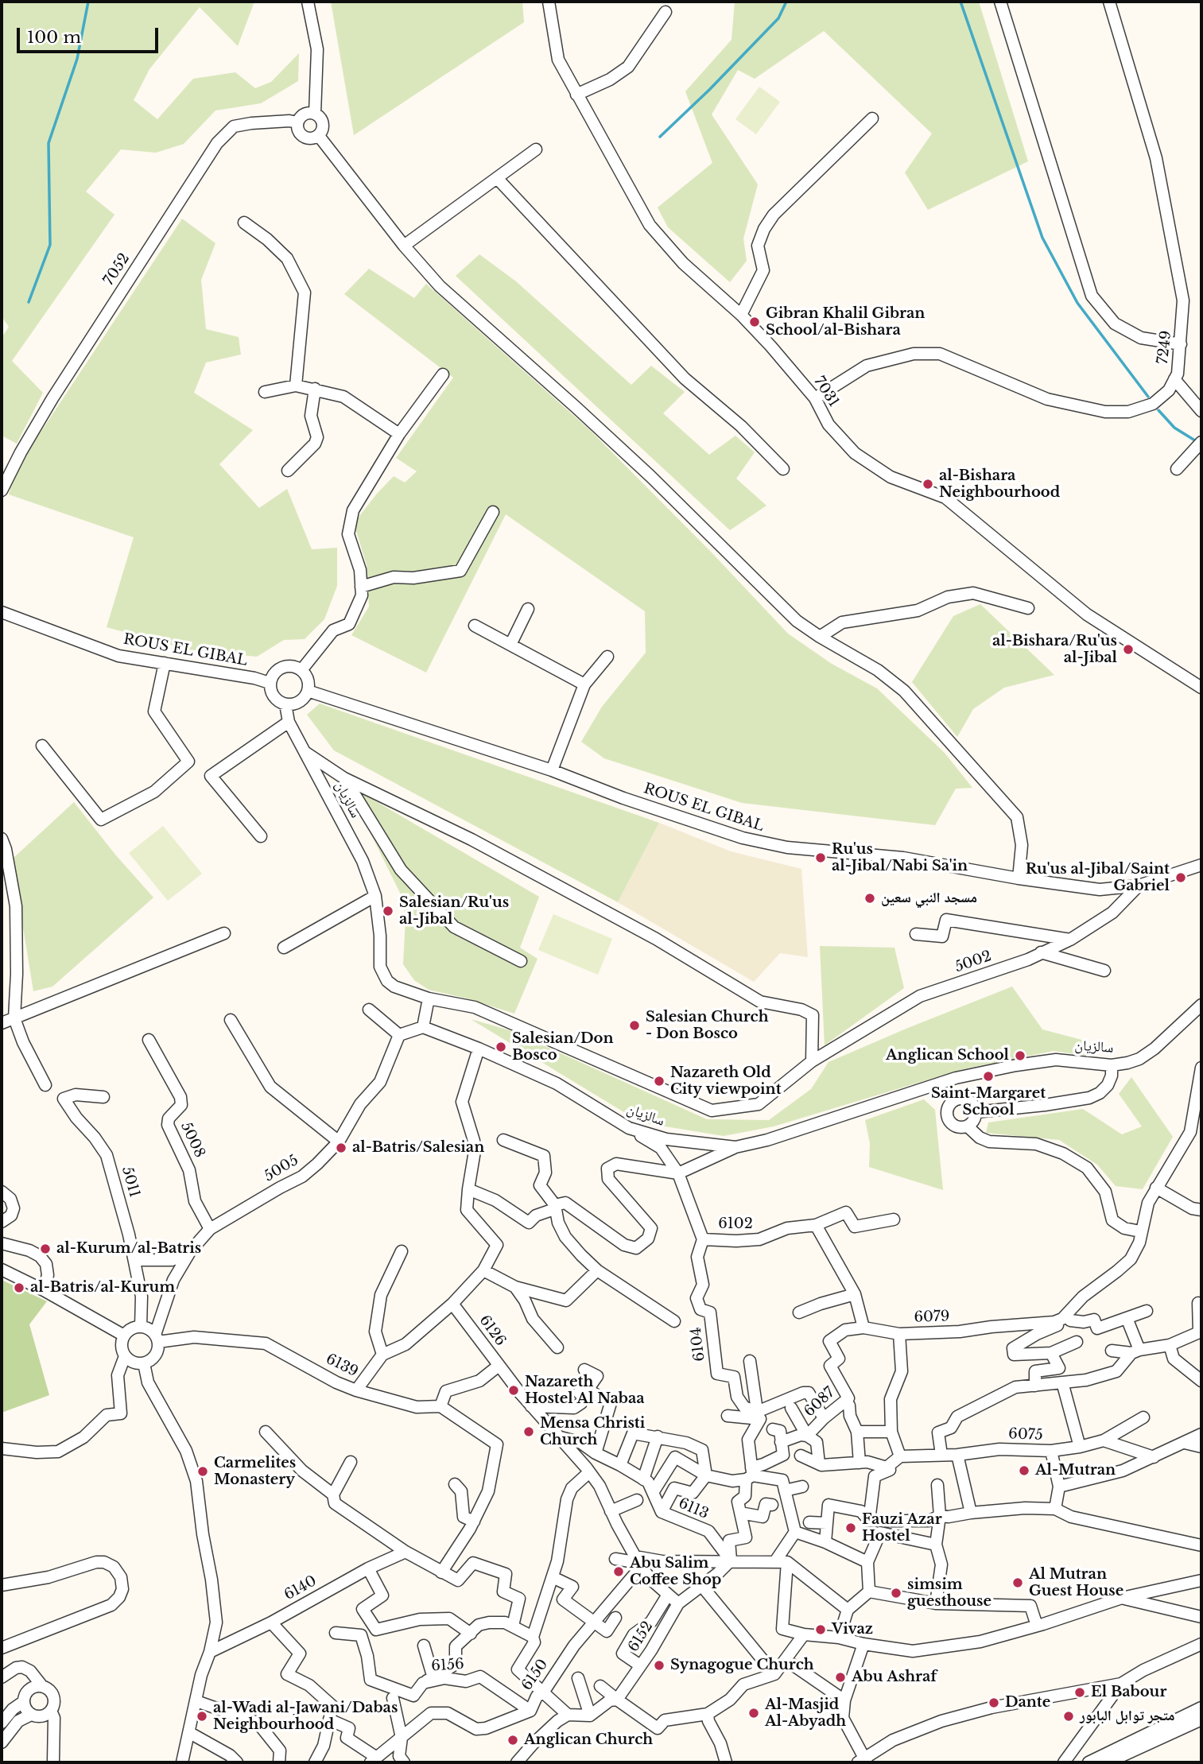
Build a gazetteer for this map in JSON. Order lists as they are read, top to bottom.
{
  "streets": {
    "street": [
      "7052",
      "7249",
      "7031",
      "ROUS EL GIBAL",
      "سالزيان",
      "5002",
      "5008",
      "5005",
      "5011",
      "6102",
      "6079",
      "6126",
      "6104",
      "6139",
      "6087",
      "6075",
      "6113",
      "6140",
      "6152",
      "6156",
      "6150"
    ]
  },
  "crossings": [
    ["7249", "7031"],
    ["ROUS EL GIBAL", "سالزيان"],
    ["ROUS EL GIBAL", "5002"],
    ["سالزيان", "5002"],
    ["سالزيان", "6102"],
    ["5008", "5005"],
    ["5005", "5011"],
    ["5005", "6139"],
    ["5011", "6139"],
    ["6102", "6104"],
    ["6079", "6087"],
    ["6079", "6075"],
    ["6126", "6113"],
    ["6126", "6152"],
    ["6126", "6150"],
    ["6113", "6152"],
    ["6156", "6150"]
  ],
  "places": [
    "Gibran Khalil Gibran School/al-Bishara",
    "al-Bishara Neighbourhood",
    "al-Bishara/Ru'us al-Jibal",
    "Ru'us al-Jibal/Nabi Sa'in",
    "Ru'us al-Jibal/Saint Gabriel",
    "مسجد النبي سعين",
    "Salesian/Ru'us al-Jibal",
    "Salesian Church - Don Bosco",
    "Salesian/Don Bosco",
    "Anglican School",
    "Saint-Margaret School",
    "Nazareth Old City viewpoint",
    "al-Batris/Salesian",
    "al-Kurum/al-Batris",
    "al-Batris/al-Kurum",
    "Nazareth Hostel Al Nabaa",
    "Mensa Christi Church",
    "Al-Mutran",
    "Carmelites Monastery",
    "Fauzi Azar Hostel",
    "Abu Salim Coffee Shop",
    "Al Mutran Guest House",
    "simsim guesthouse",
    "Vivaz",
    "Synagogue Church",
    "Abu Ashraf",
    "El Babour",
    "Dante",
    "Al-Masjid Al-Abyadh",
    "al-Wadi al-Jawani/Dabas Neighbourhood",
    "متجر توابل البابور",
    "Anglican Church"
  ],
  "scale_bar": "100 m"
}
